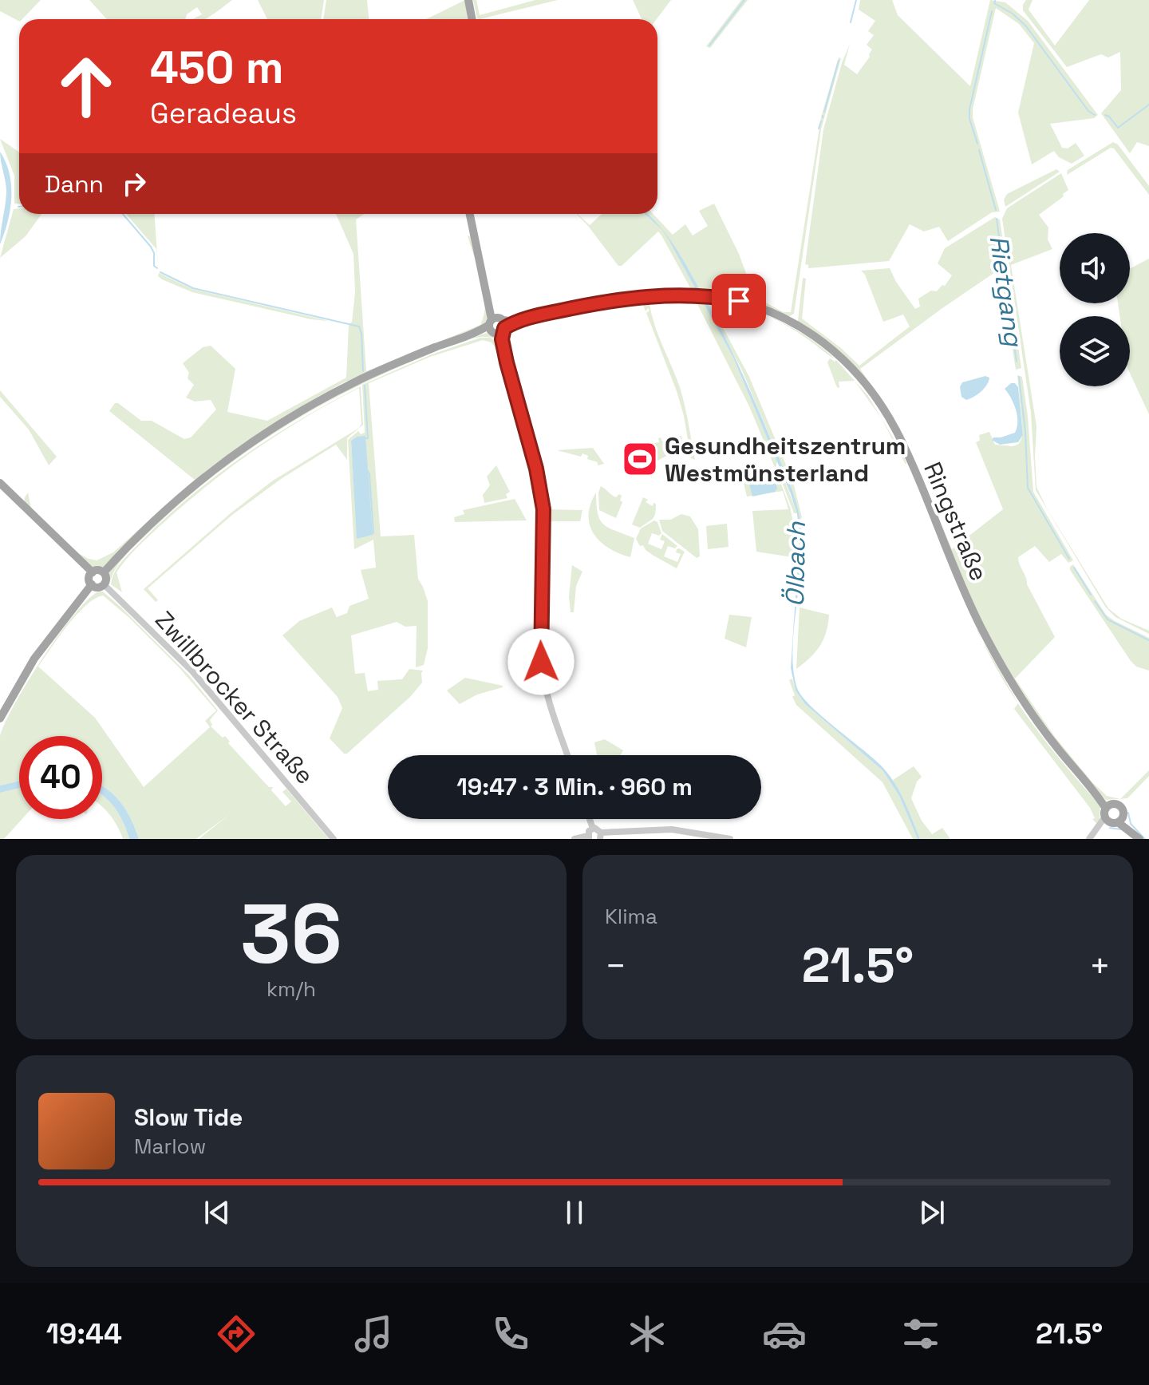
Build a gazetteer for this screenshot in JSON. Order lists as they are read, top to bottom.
{
  "streets": {
    "main road": ["Ringstraße"],
    "street": ["Zwillbrocker Straße"]
  },
  "water": ["Rietgang", "Ölbach"],
  "places": {
    "sports": ["Gesundheitszentrum Westmünsterland"]
  },
  "page": {
    "turn": ["450 m", "Geradeaus"],
    "then": "Dann",
    "limit": "40",
    "trip": "19:47 · 3 Min. · 960 m",
    "tile": [
      ["36", "km/h"],
      "Klima"
    ],
    "heat": ["−", "21.5°", "+"],
    "song": ["Slow Tide", "Marlow"],
    "tabs": ["19:44", "21.5°"]
  }
}
